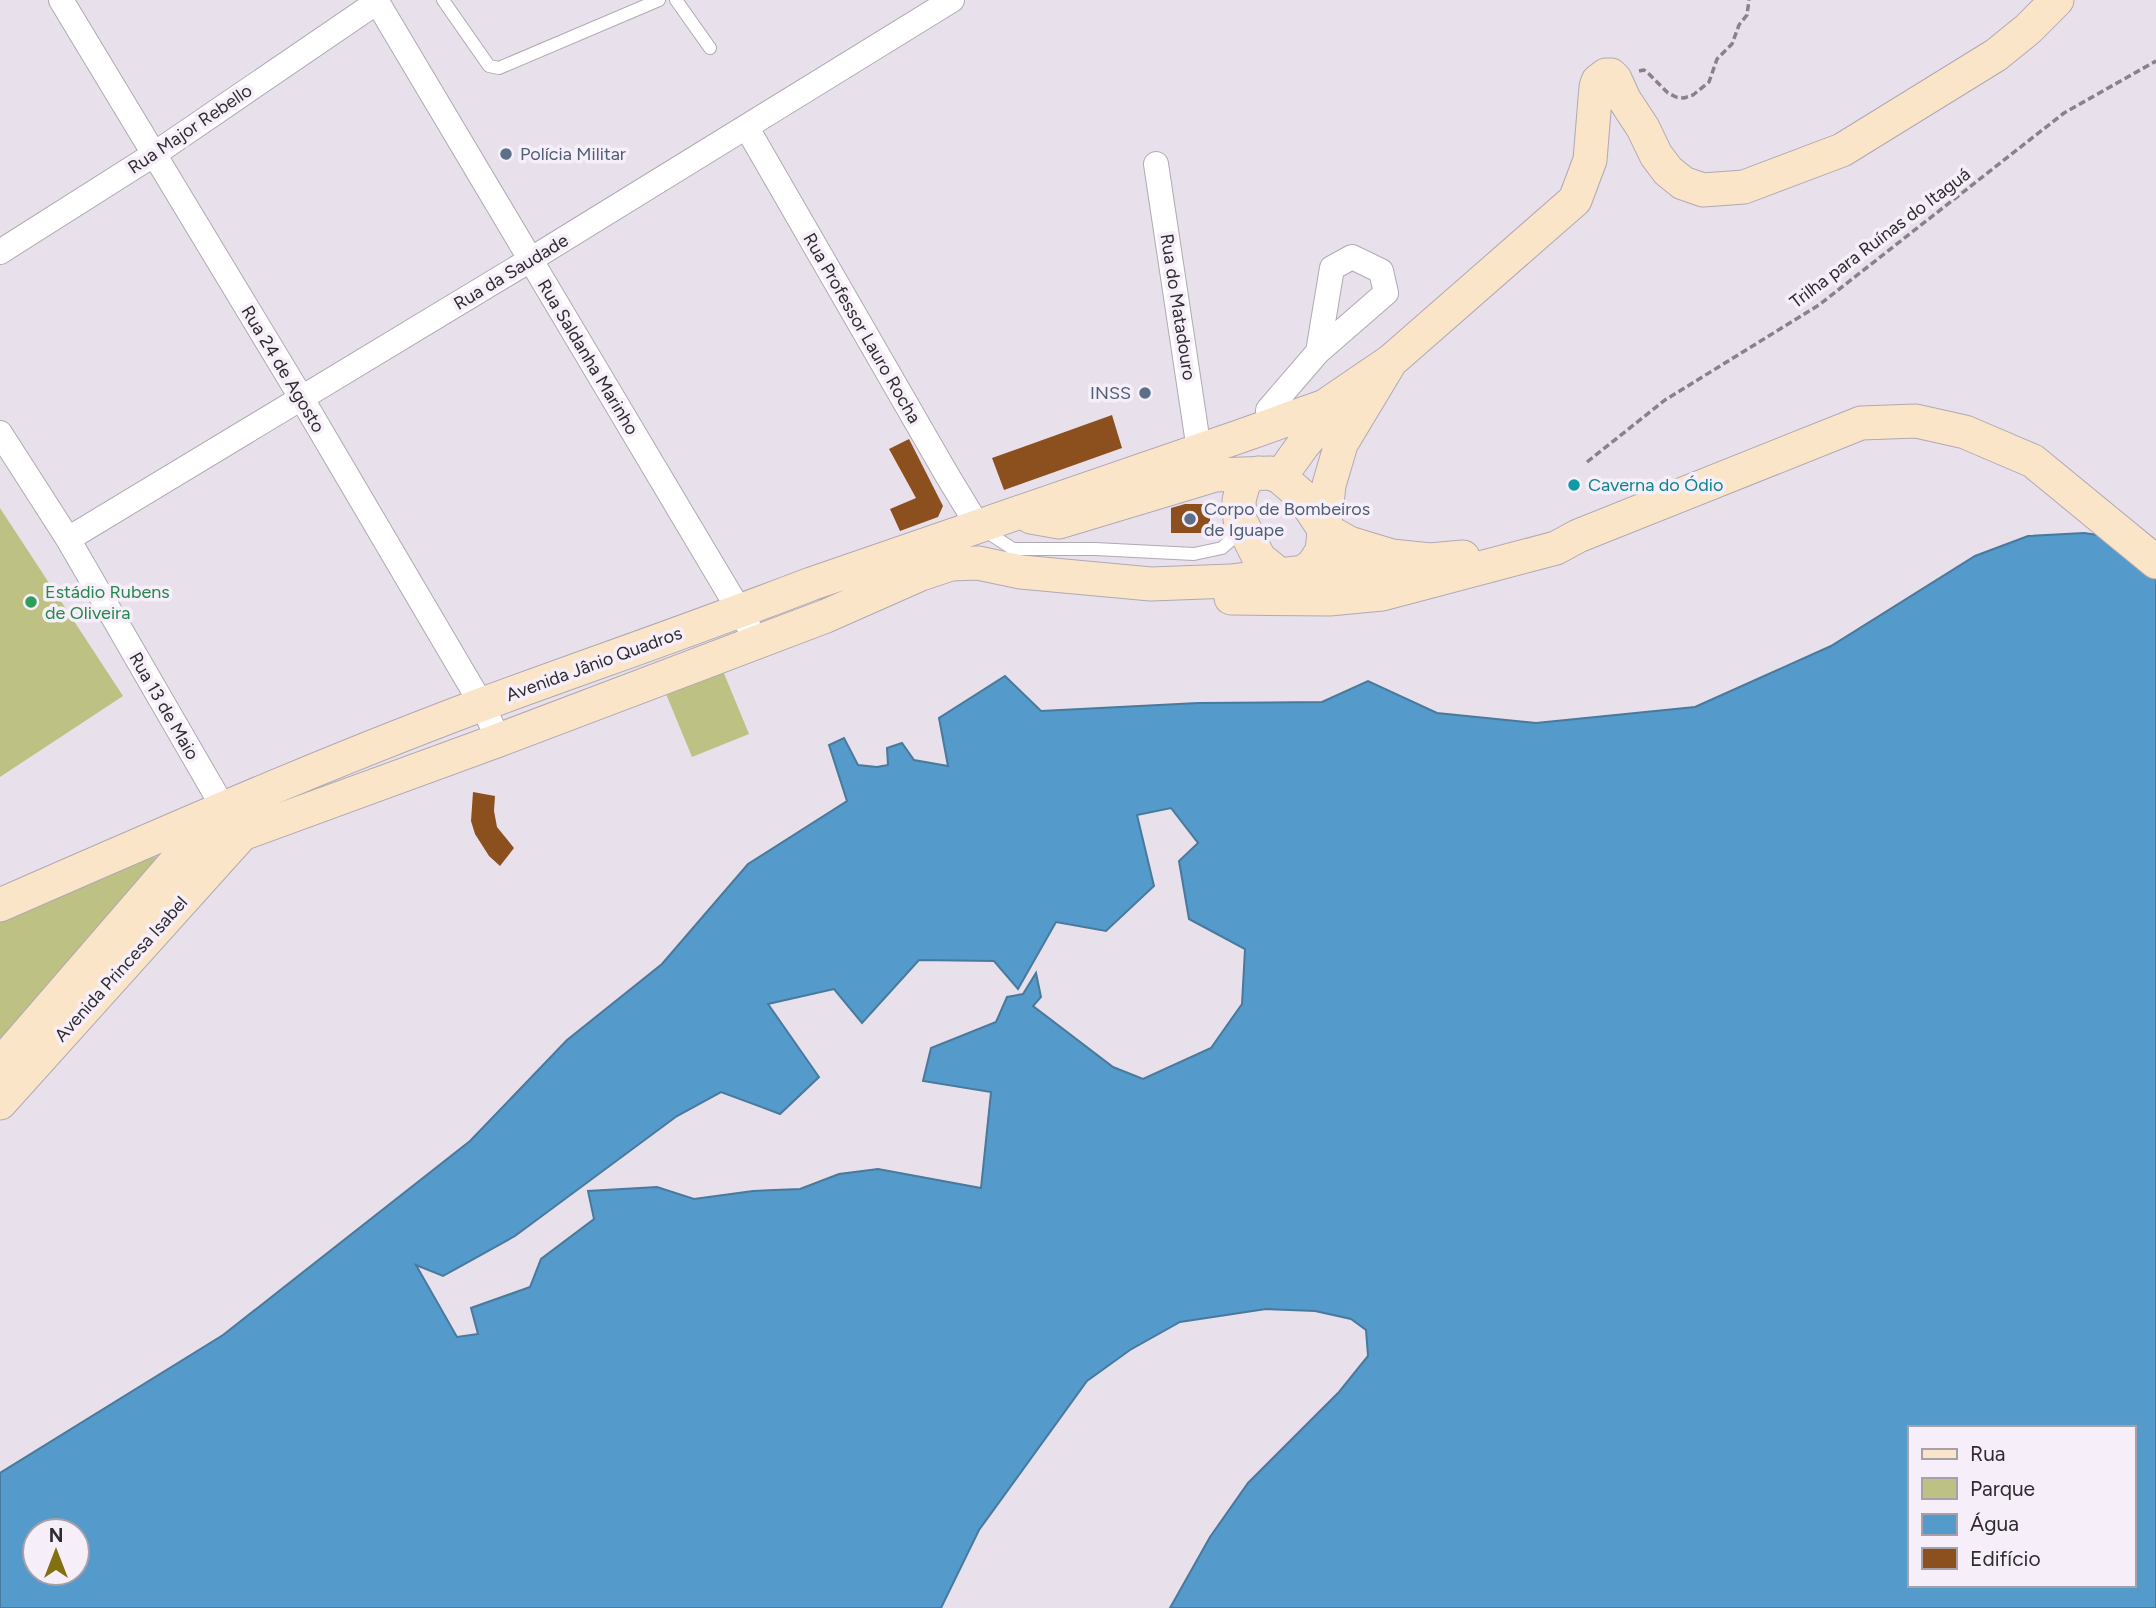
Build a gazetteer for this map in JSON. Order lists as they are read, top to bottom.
{
  "streets": {
    "main road": ["Avenida Jânio Quadros", "Rua 13 de Maio", "Avenida Princesa Isabel"],
    "street": [
      "Rua Major Rebello",
      "Rua da Saudade",
      "Rua do Matadouro",
      "Rua Professor Lauro Rocha",
      "Rua Saldanha Marinho",
      "Rua 24 de Agosto"
    ],
    "path": ["Trilha para Ruínas do Itaguá"]
  },
  "crossings": [
    ["Rua Major Rebello", "Rua Saldanha Marinho"],
    ["Rua Major Rebello", "Rua 24 de Agosto"],
    ["Rua da Saudade", "Rua Professor Lauro Rocha"],
    ["Rua da Saudade", "Rua Saldanha Marinho"],
    ["Rua da Saudade", "Rua 24 de Agosto"],
    ["Rua da Saudade", "Rua 13 de Maio"],
    ["Rua do Matadouro", "Avenida Jânio Quadros"],
    ["Rua Professor Lauro Rocha", "Avenida Jânio Quadros"],
    ["Rua Saldanha Marinho", "Avenida Jânio Quadros"],
    ["Rua 24 de Agosto", "Avenida Jânio Quadros"],
    ["Avenida Jânio Quadros", "Rua 13 de Maio"],
    ["Avenida Jânio Quadros", "Avenida Princesa Isabel"],
    ["Rua 13 de Maio", "Avenida Princesa Isabel"]
  ],
  "places": [
    "Polícia Militar",
    "INSS",
    "Caverna do Ódio",
    "Corpo de Bombeiros de Iguape",
    "Estádio Rubens de Oliveira"
  ],
  "legend": [
    "Rua",
    "Parque",
    "Água",
    "Edifício"
  ],
  "north": "top"
}
